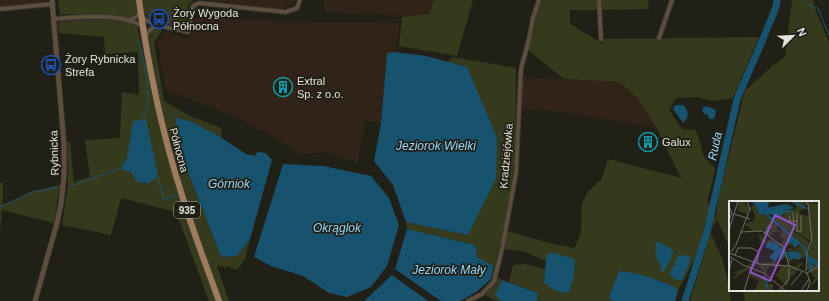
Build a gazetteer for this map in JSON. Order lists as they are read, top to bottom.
{
  "streets": {
    "main road": ["Północna", "935"],
    "street": ["Rybnicka", "Kradziejówka"]
  },
  "water": [
    "Jeziorok Wielki",
    "Ruda",
    "Górniok",
    "Okrąglok",
    "Jeziorok Mały"
  ],
  "places": {
    "bus stop": ["Żory Wygoda Północna", "Żory Rybnicka Strefa"],
    "building": ["Extral Sp. z o.o.", "Galux"]
  },
  "north": "top right"
}
